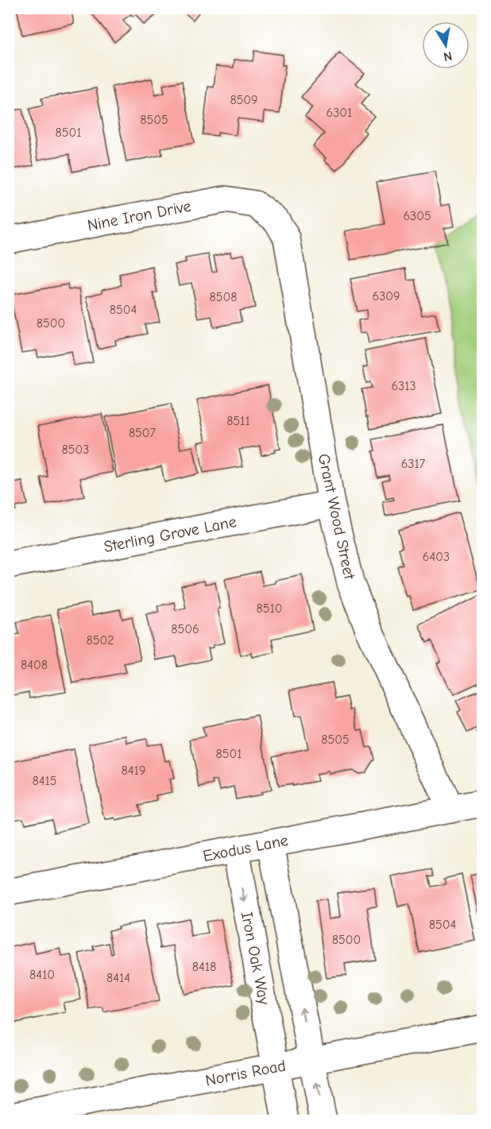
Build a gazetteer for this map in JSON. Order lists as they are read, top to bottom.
{
  "streets": {
    "street": [
      "Nine Iron Drive",
      "Grant Wood Street",
      "Sterling Grove Lane",
      "Exodus Lane",
      "Iron Oak Way",
      "Norris Road"
    ]
  },
  "crossings": [
    ["Nine Iron Drive", "Grant Wood Street"],
    ["Grant Wood Street", "Sterling Grove Lane"],
    ["Grant Wood Street", "Exodus Lane"],
    ["Exodus Lane", "Iron Oak Way"],
    ["Iron Oak Way", "Norris Road"]
  ],
  "house_numbers": [
    "8509",
    "6301",
    "8505",
    "8501",
    "6305",
    "6309",
    "8508",
    "8504",
    "8500",
    "6313",
    "8511",
    "8507",
    "8503",
    "6317",
    "6403",
    "8510",
    "8506",
    "8502",
    "8408",
    "8505",
    "8501",
    "8419",
    "8415",
    "8504",
    "8500",
    "8418",
    "8410",
    "8414"
  ],
  "north": "bottom"
}
